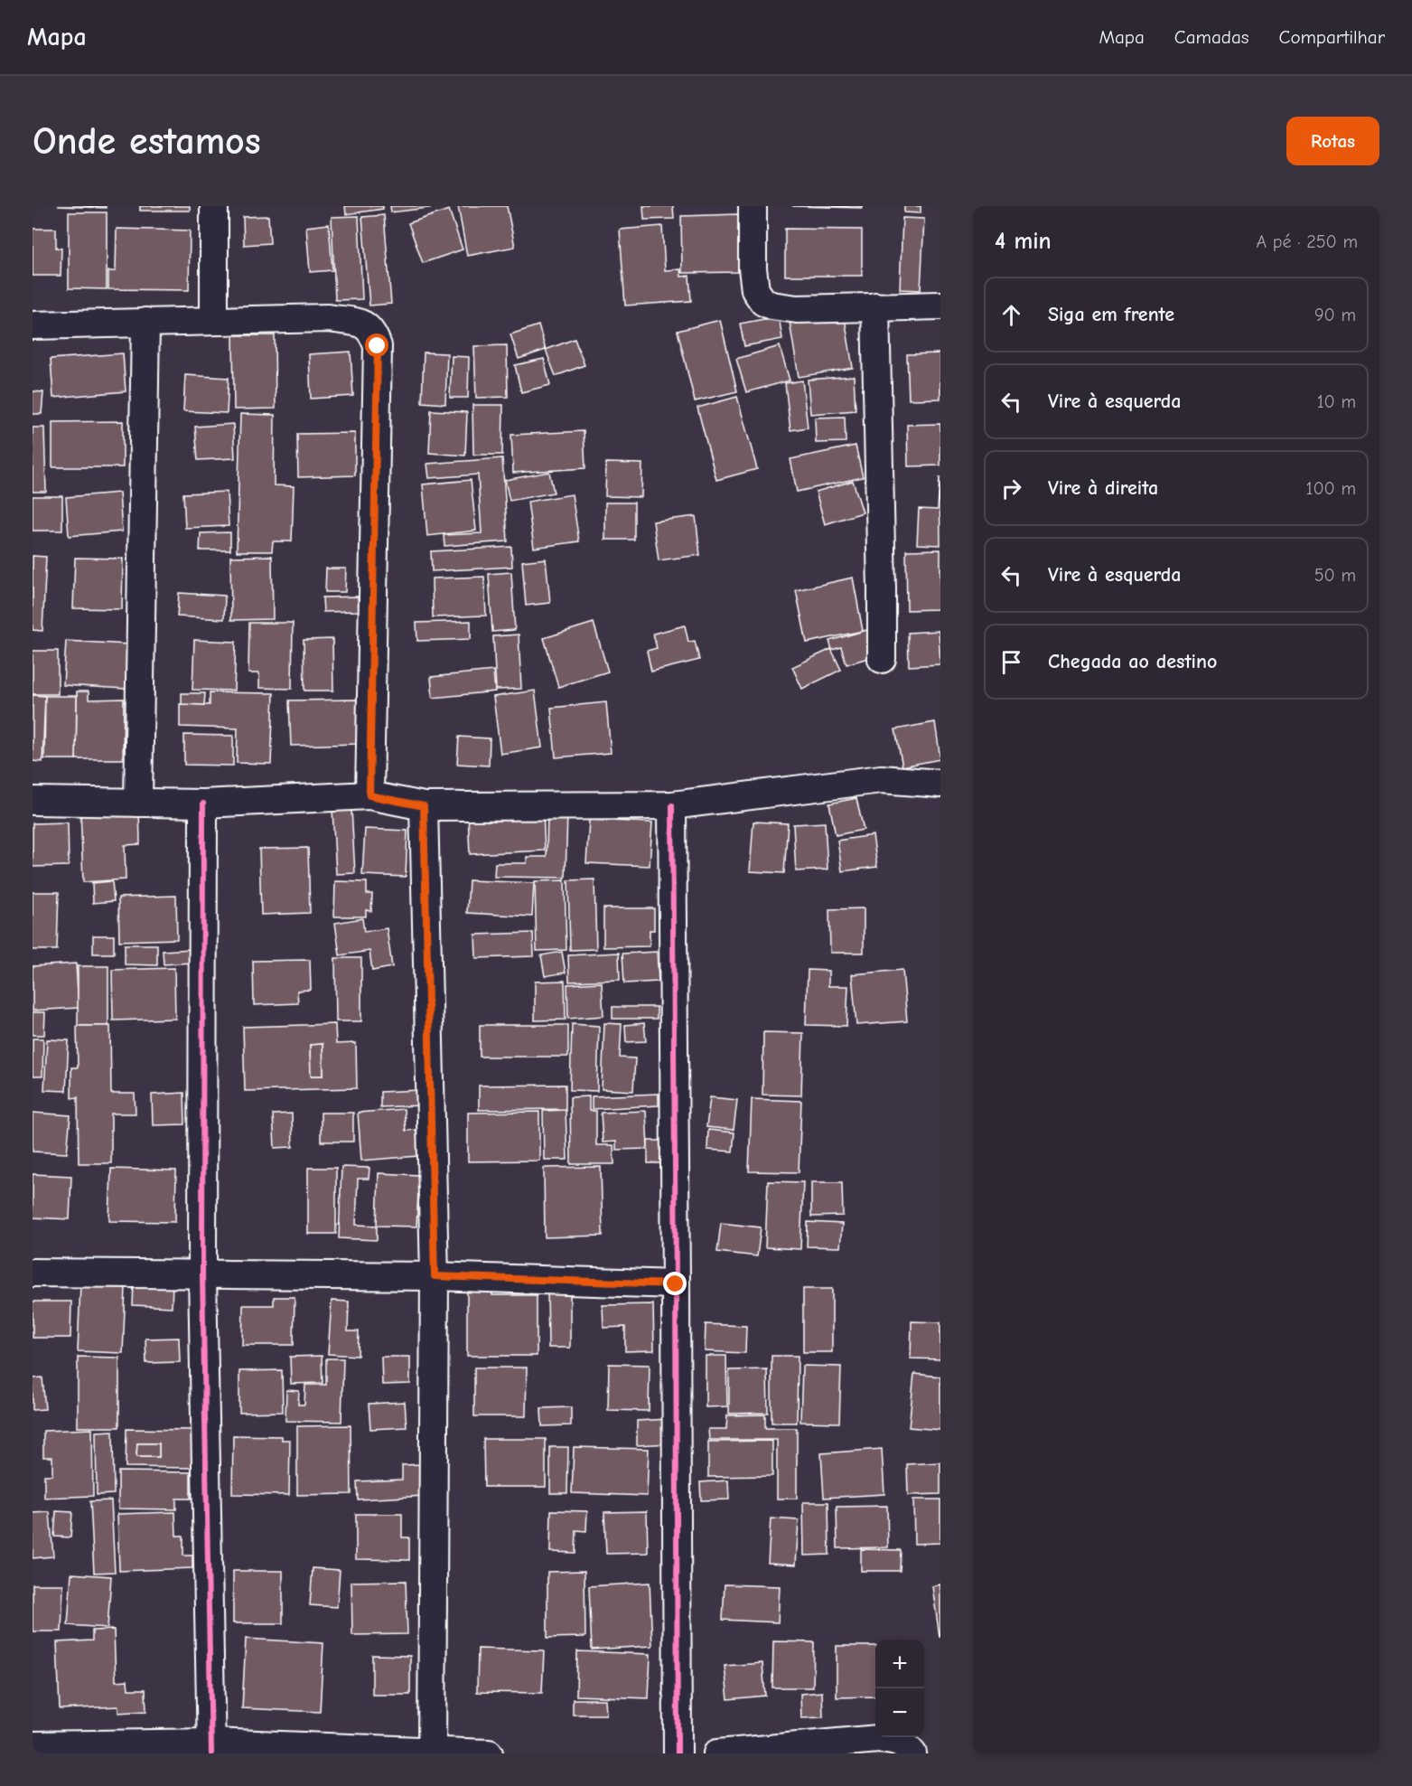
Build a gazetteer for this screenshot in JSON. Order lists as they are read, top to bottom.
{
  "page": {
    "header": "Mapa",
    "nav": ["Mapa", "Camadas", "Compartilhar"],
    "buttons": "Rotas",
    "title": "Onde estamos",
    "heading": ["4 min", "A pé · 250 m"],
    "list": [
      ["Siga em frente", "90 m"],
      ["Vire à esquerda", "10 m"],
      ["Vire à direita", "100 m"],
      ["Vire à esquerda", "50 m"],
      "Chegada ao destino"
    ],
    "map_buttons": ["+", "−"]
  }
}
